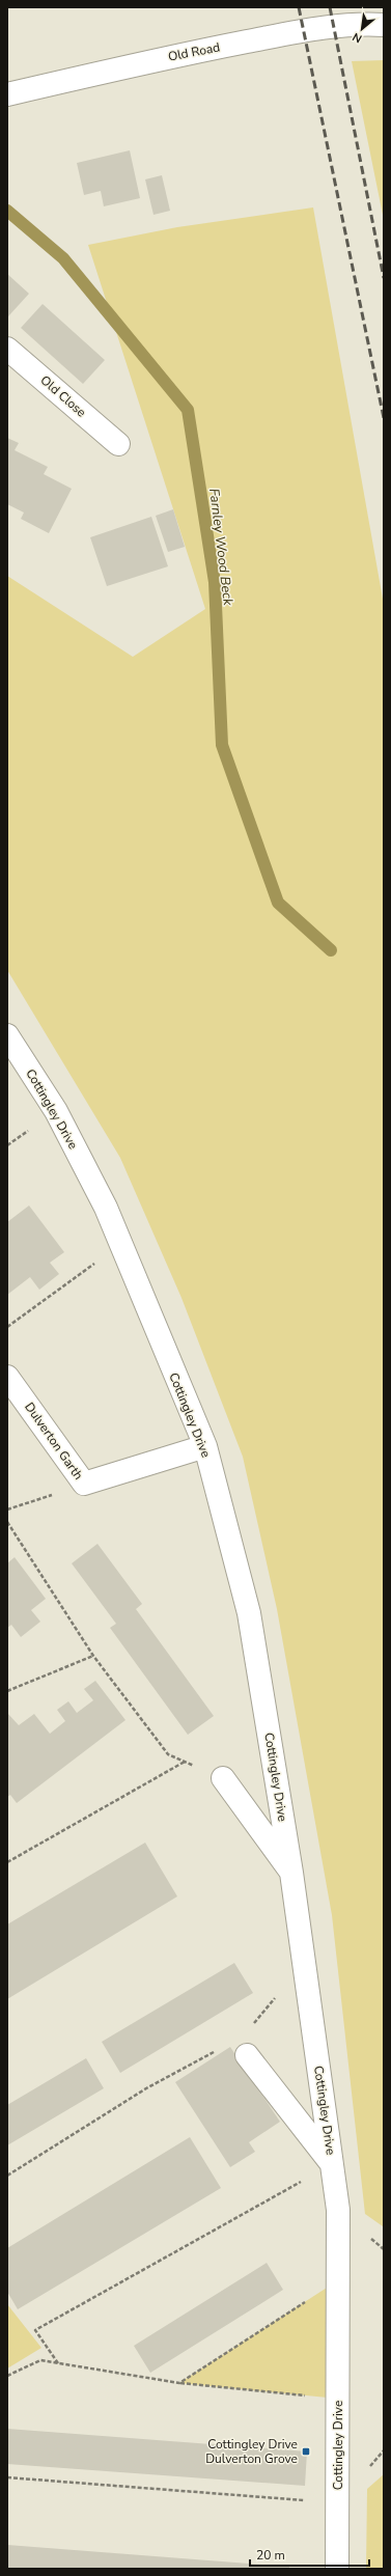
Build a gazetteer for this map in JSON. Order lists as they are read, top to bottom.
{
  "streets": {
    "street": [
      "Old Road",
      "Old Close",
      "Cottingley Drive",
      "Dulverton Garth"
    ]
  },
  "crossings": [
    ["Cottingley Drive", "Dulverton Garth"]
  ],
  "water": ["Farnley Wood Beck"],
  "places": {
    "transit": ["Cottingley Drive Dulverton Grove"]
  },
  "scale_bar": "20 m",
  "north": "bottom left"
}
